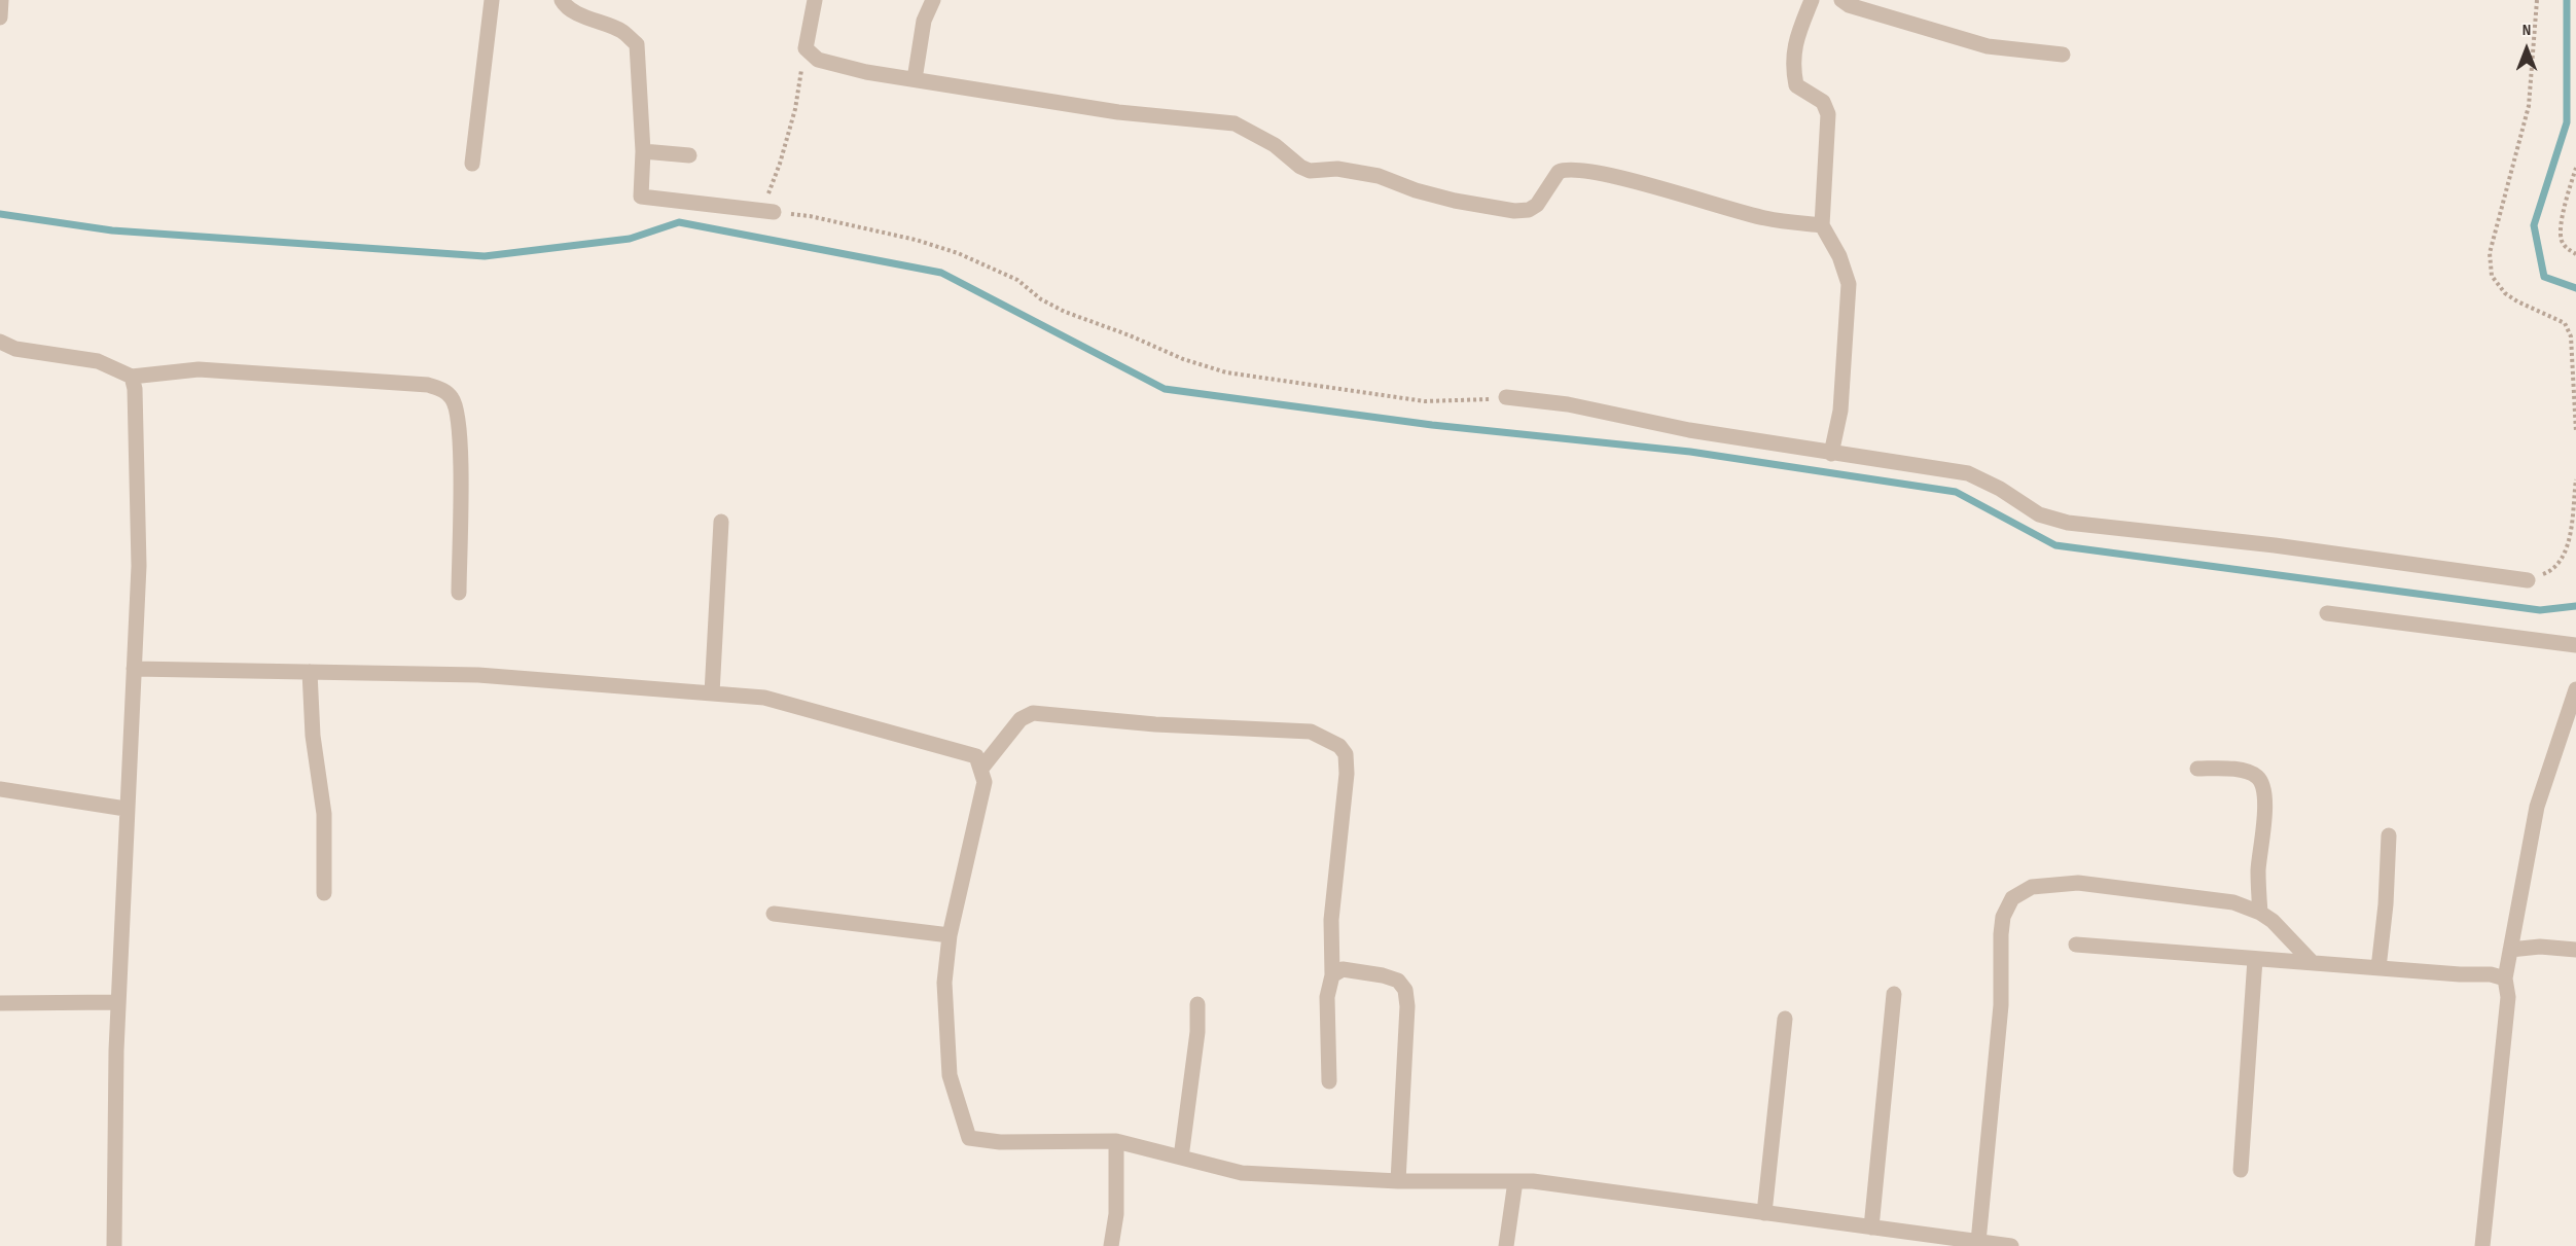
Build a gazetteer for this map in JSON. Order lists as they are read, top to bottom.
{
  "north": "top"
}
